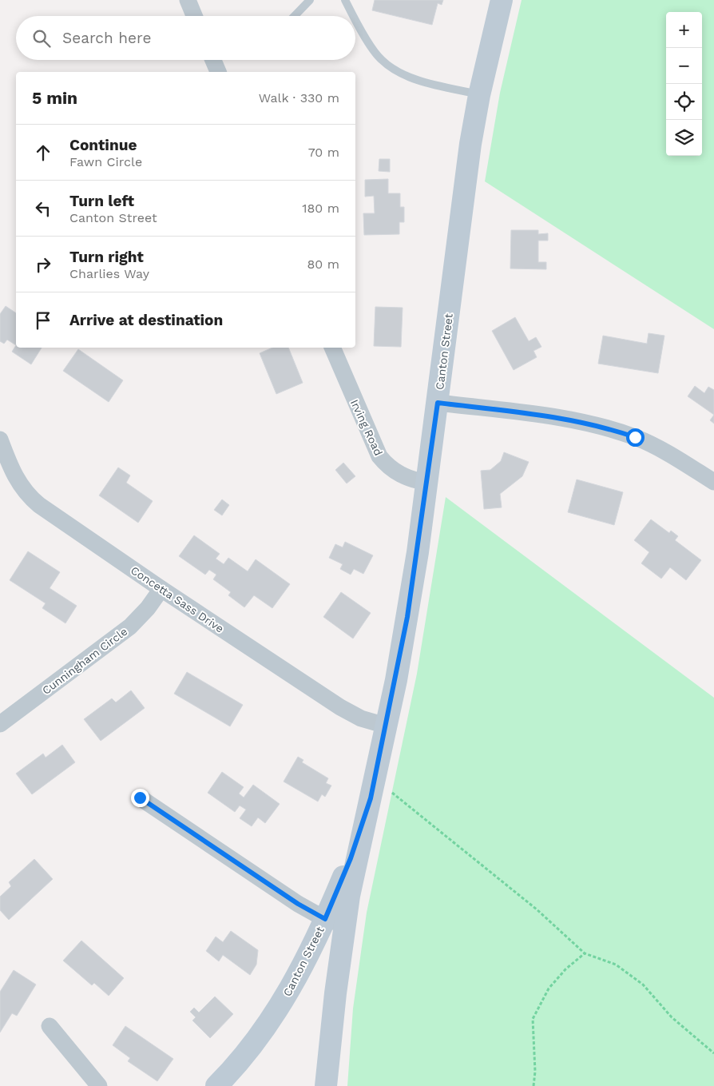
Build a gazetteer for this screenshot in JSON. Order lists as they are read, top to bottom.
{
  "streets": {
    "main road": ["Canton Street"],
    "street": ["Irving Road", "Concetta Sass Drive", "Cunningham Circle"]
  },
  "crossings": [
    ["Canton Street", "Irving Road"],
    ["Canton Street", "Concetta Sass Drive"],
    ["Concetta Sass Drive", "Cunningham Circle"]
  ],
  "page": {
    "map_buttons": ["+", "−"],
    "search": "Search here",
    "heading": ["5 min", "Walk · 330 m"],
    "list": [
      ["Continue", "Fawn Circle", "70 m"],
      ["Turn left", "Canton Street", "180 m"],
      ["Turn right", "Charlies Way", "80 m"],
      "Arrive at destination"
    ]
  }
}
